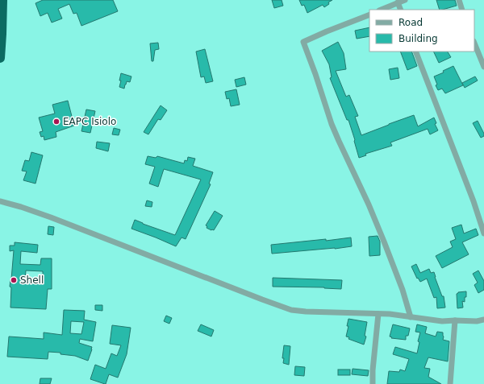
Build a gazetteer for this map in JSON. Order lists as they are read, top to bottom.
{
  "places": ["EAPC Isiolo", "Shell"],
  "legend": ["Road", "Building"]
}
